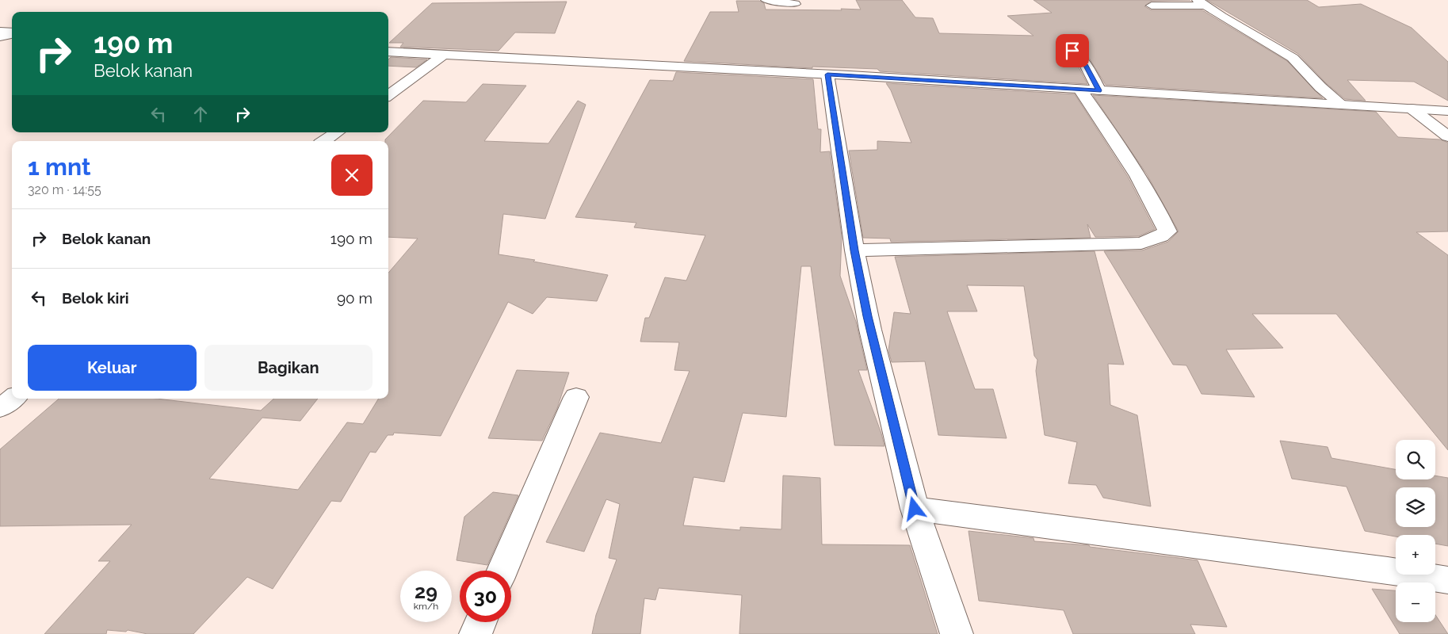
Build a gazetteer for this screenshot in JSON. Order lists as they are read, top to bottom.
{
  "page": {
    "turn": ["190 m", "Belok kanan"],
    "heading": ["1 mnt", "320 m · 14:55"],
    "list": [
      {
        "name": "Belok kanan",
        "value": "190 m"
      },
      {
        "name": "Belok kiri",
        "value": "90 m"
      }
    ],
    "buttons": ["Keluar", "Bagikan"],
    "map_buttons": ["+", "−"],
    "speed": "29 km/h",
    "limit": "30"
  }
}
